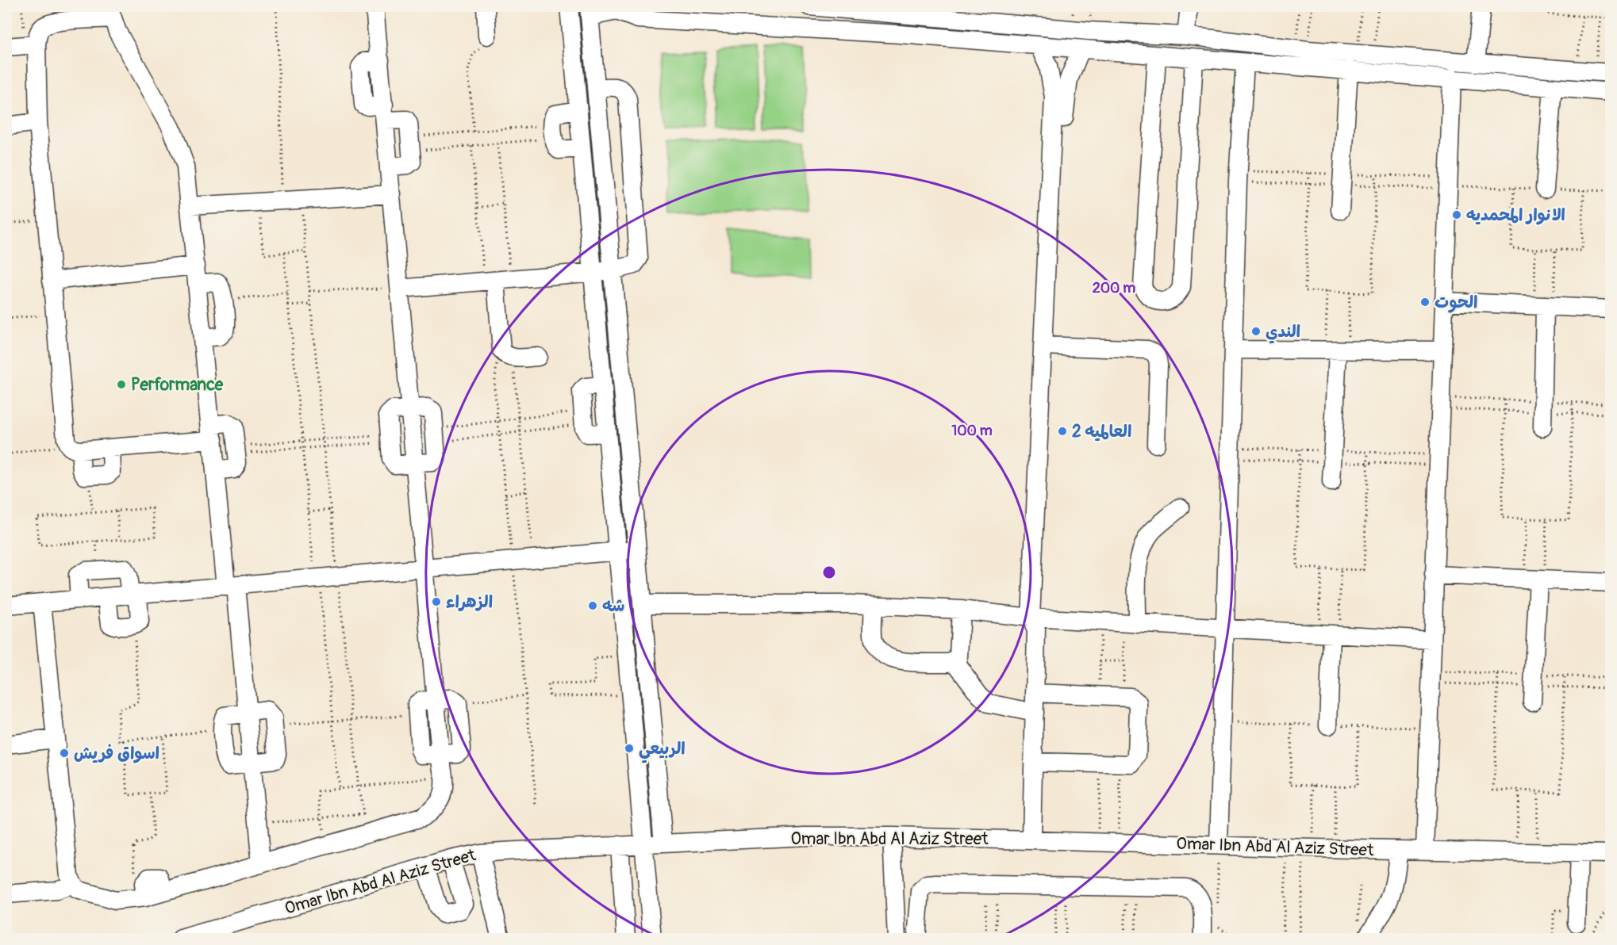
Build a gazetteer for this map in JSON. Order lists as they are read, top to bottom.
{
  "streets": {
    "street": ["Omar Ibn Abd Al Aziz Street"]
  },
  "places": [
    "الانوار المحمديه",
    "الحوت",
    "الندي",
    "Performance",
    "العالميه 2",
    "الزهراء",
    "شه",
    "الربيعي",
    "اسواق فريش"
  ],
  "rings": ["200 m", "100 m"]
}
